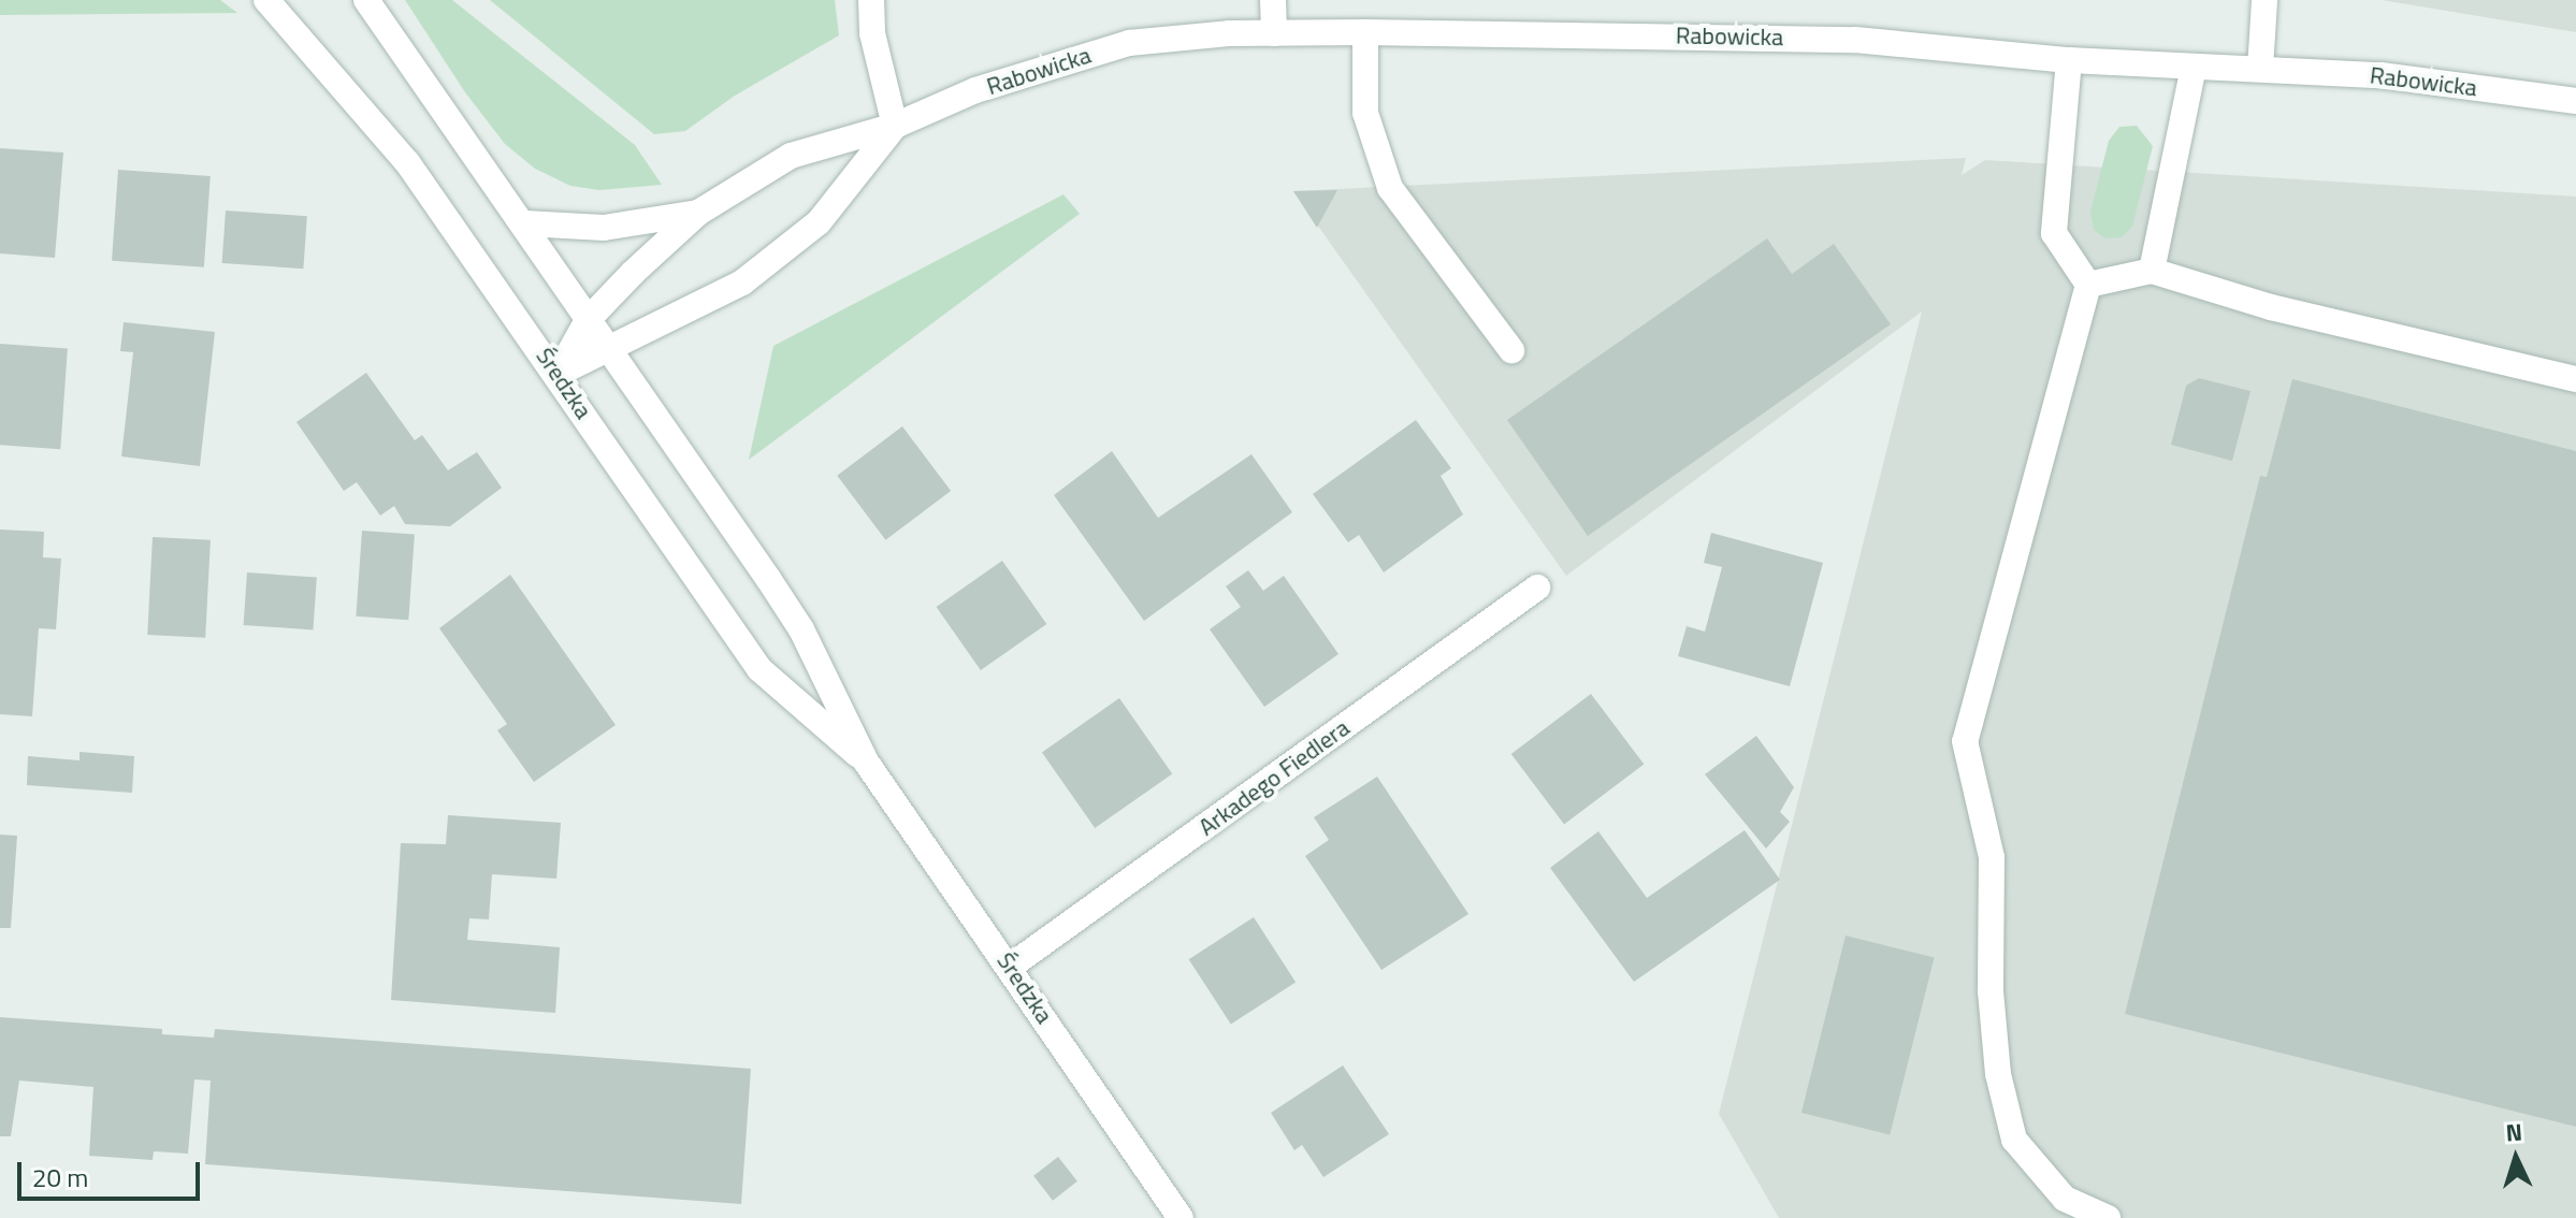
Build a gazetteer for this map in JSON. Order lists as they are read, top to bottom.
{
  "streets": {
    "street": ["Rabowicka", "Średzka", "Arkadego Fiedlera"]
  },
  "crossings": [
    ["Rabowicka", "Średzka"],
    ["Średzka", "Arkadego Fiedlera"]
  ],
  "scale_bar": "20 m",
  "north": "top"
}
